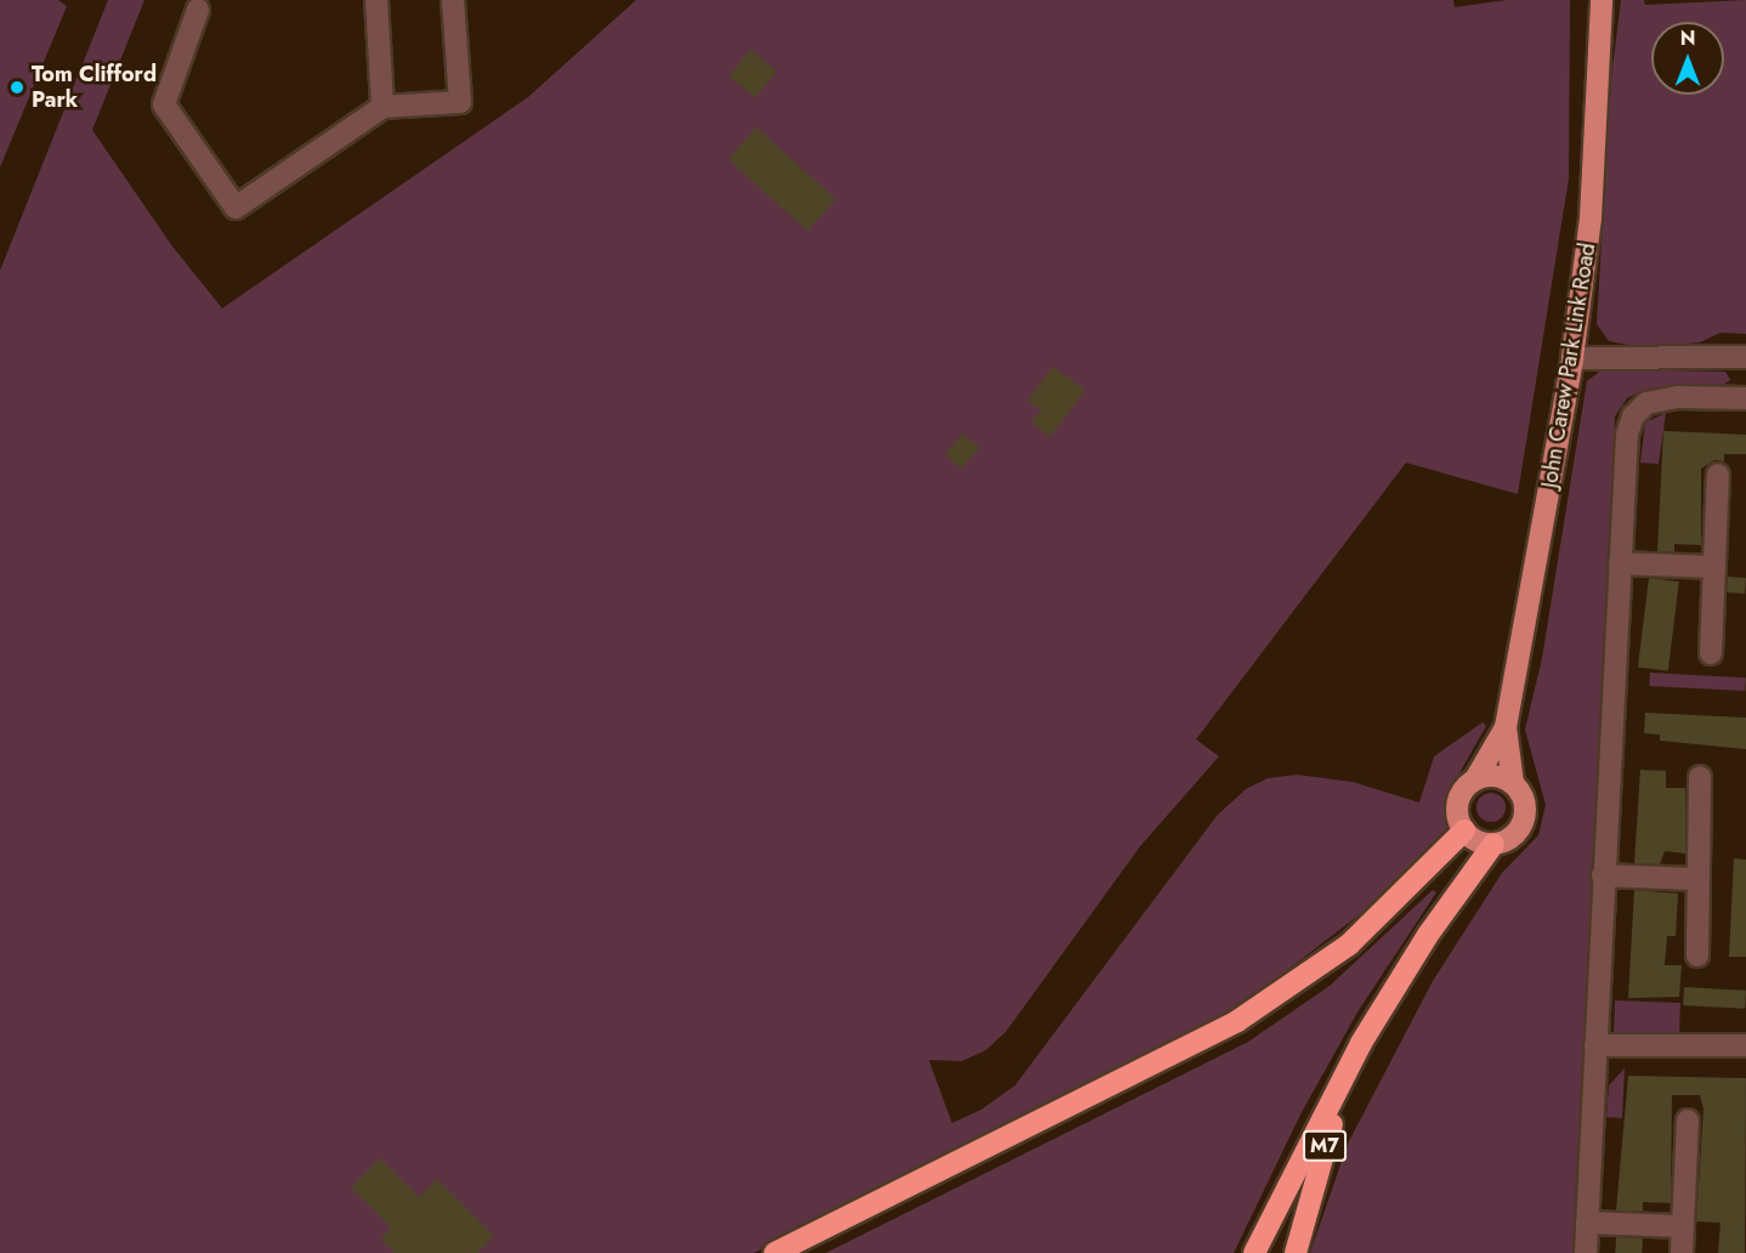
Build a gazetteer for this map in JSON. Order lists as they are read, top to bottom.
{
  "streets": {
    "highway": ["M7"],
    "main road": ["John Carew Park Link Road"]
  },
  "places": ["Tom Clifford Park"],
  "north": "top"
}
